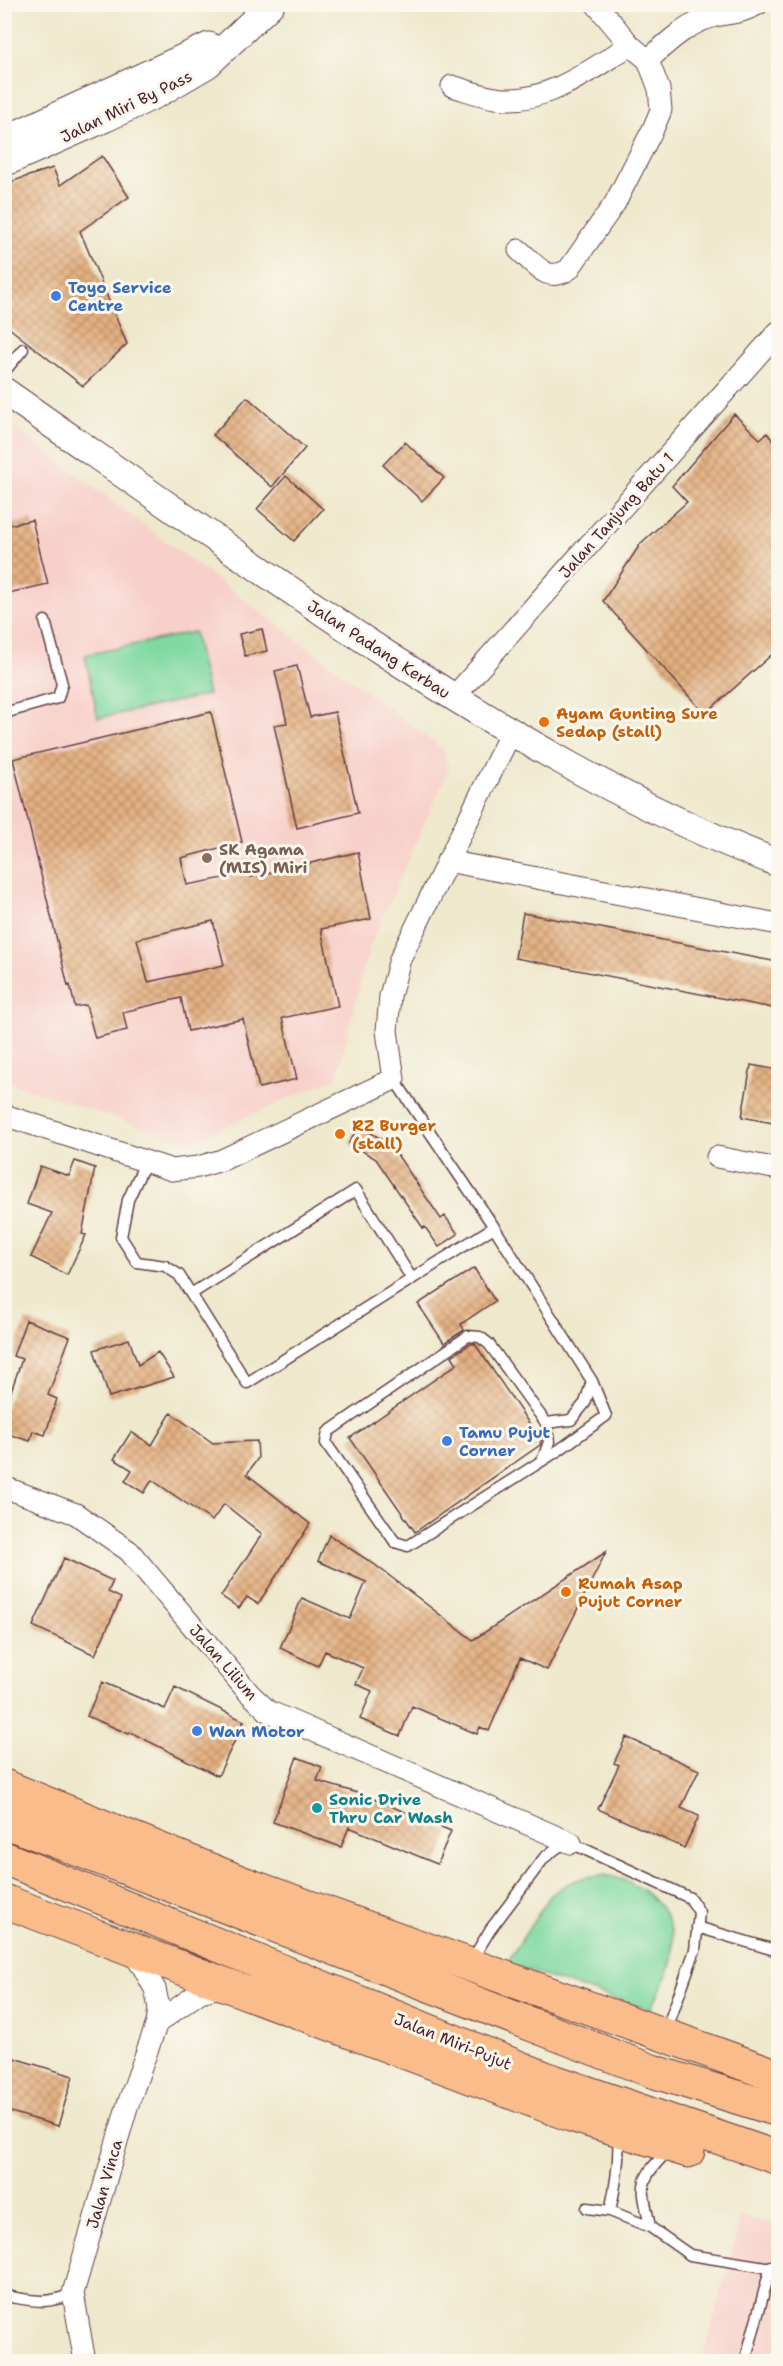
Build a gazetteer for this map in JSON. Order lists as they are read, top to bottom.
{
  "streets": {
    "highway": ["Jalan Miri-Pujut"],
    "street": [
      "Jalan Miri By Pass",
      "Jalan Tanjung Batu 1",
      "Jalan Padang Kerbau",
      "Jalan Lilium",
      "Jalan Vinca"
    ]
  },
  "crossings": [
    ["Jalan Tanjung Batu 1", "Jalan Padang Kerbau"]
  ],
  "places": [
    "Toyo Service Centre",
    "Ayam Gunting Sure Sedap (stall)",
    "SK Agama (MIS) Miri",
    "RZ Burger (stall)",
    "Tamu Pujut Corner",
    "Rumah Asap Pujut Corner",
    "Wan Motor",
    "Sonic Drive Thru Car Wash"
  ]
}
